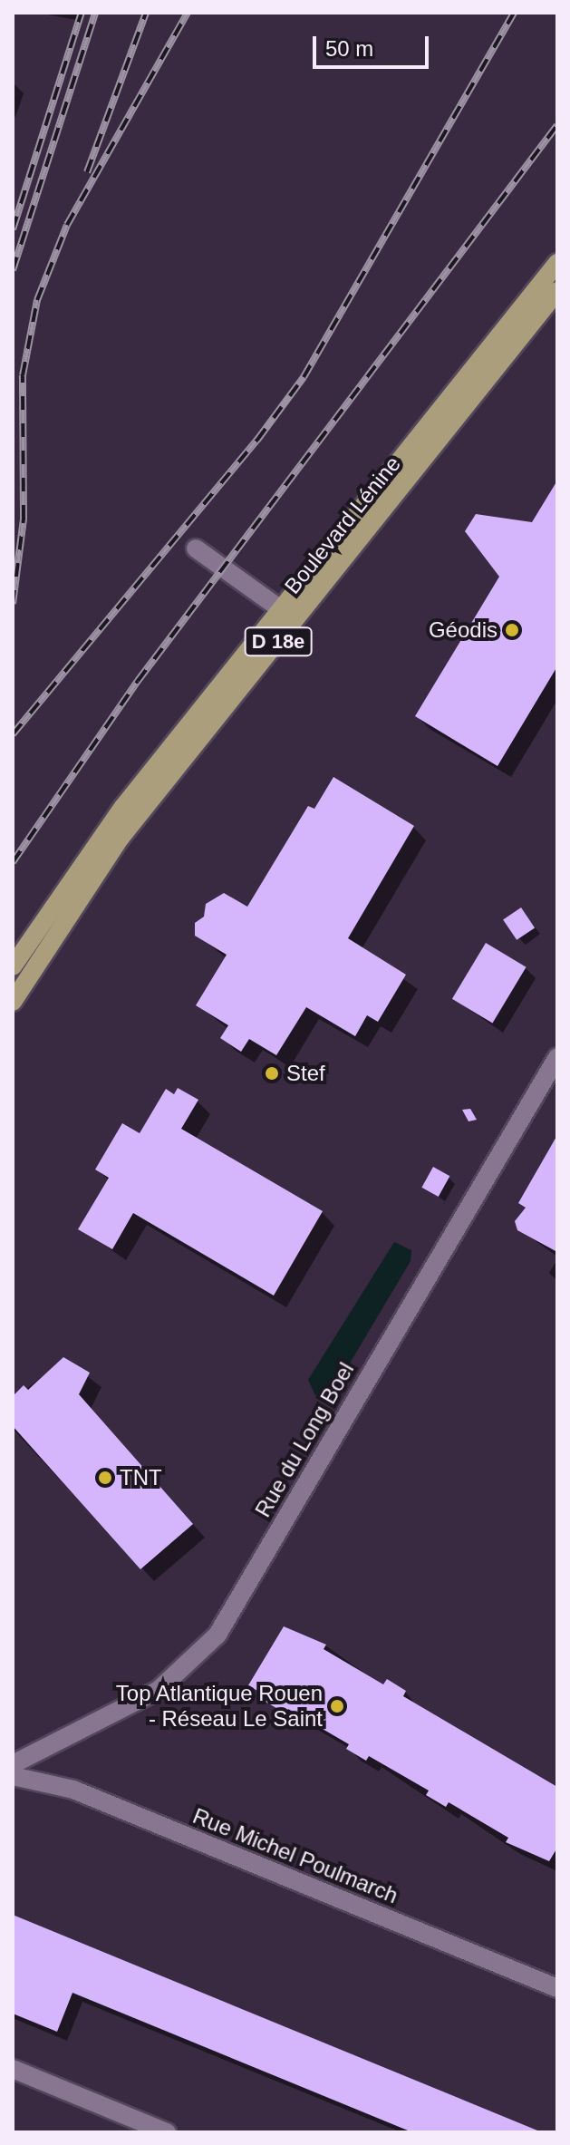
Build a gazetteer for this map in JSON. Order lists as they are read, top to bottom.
{
  "streets": {
    "main road": ["Boulevard Lénine", "D 18e"],
    "street": ["Rue du Long Boel", "Rue Michel Poulmarch"]
  },
  "crossings": [
    ["Boulevard Lénine", "D 18e"]
  ],
  "places": [
    "Géodis",
    "Stef",
    "TNT",
    "Top Atlantique Rouen - Réseau Le Saint"
  ],
  "scale_bar": "50 m"
}
